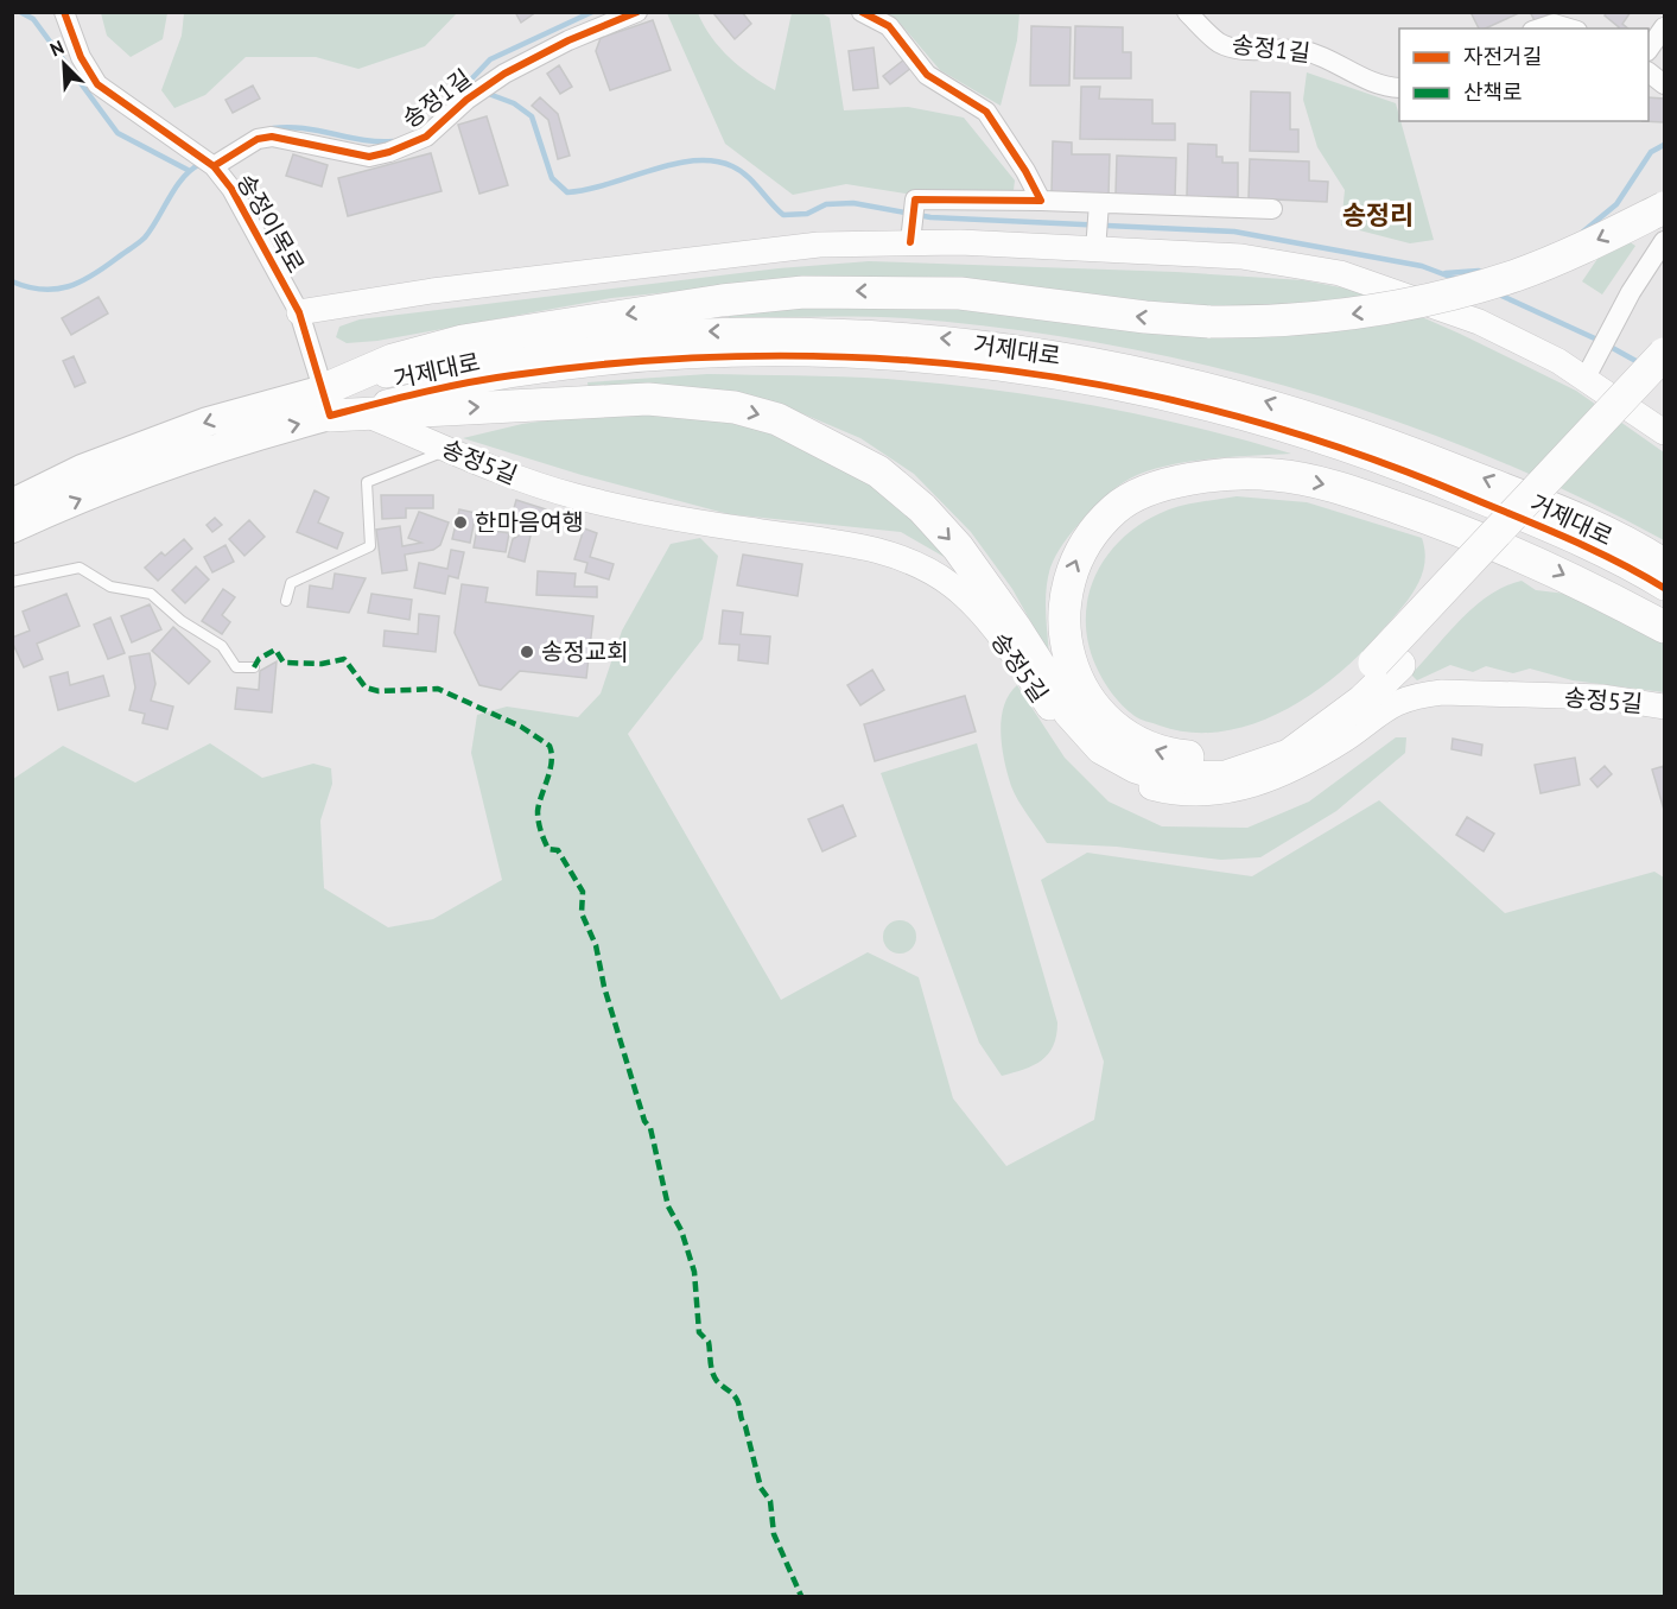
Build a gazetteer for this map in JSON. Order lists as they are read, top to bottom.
{
  "streets": {
    "main road": ["거제대로"],
    "street": ["송정1길", "송정이목로", "송정5길"]
  },
  "crossings": [
    ["송정1길", "송정이목로"],
    ["송정이목로", "거제대로"]
  ],
  "one_way": ["거제대로"],
  "districts": ["송정리"],
  "places": ["한마음여행", "송정교회"],
  "legend": ["자전거길", "산책로"],
  "north": "top left"
}
